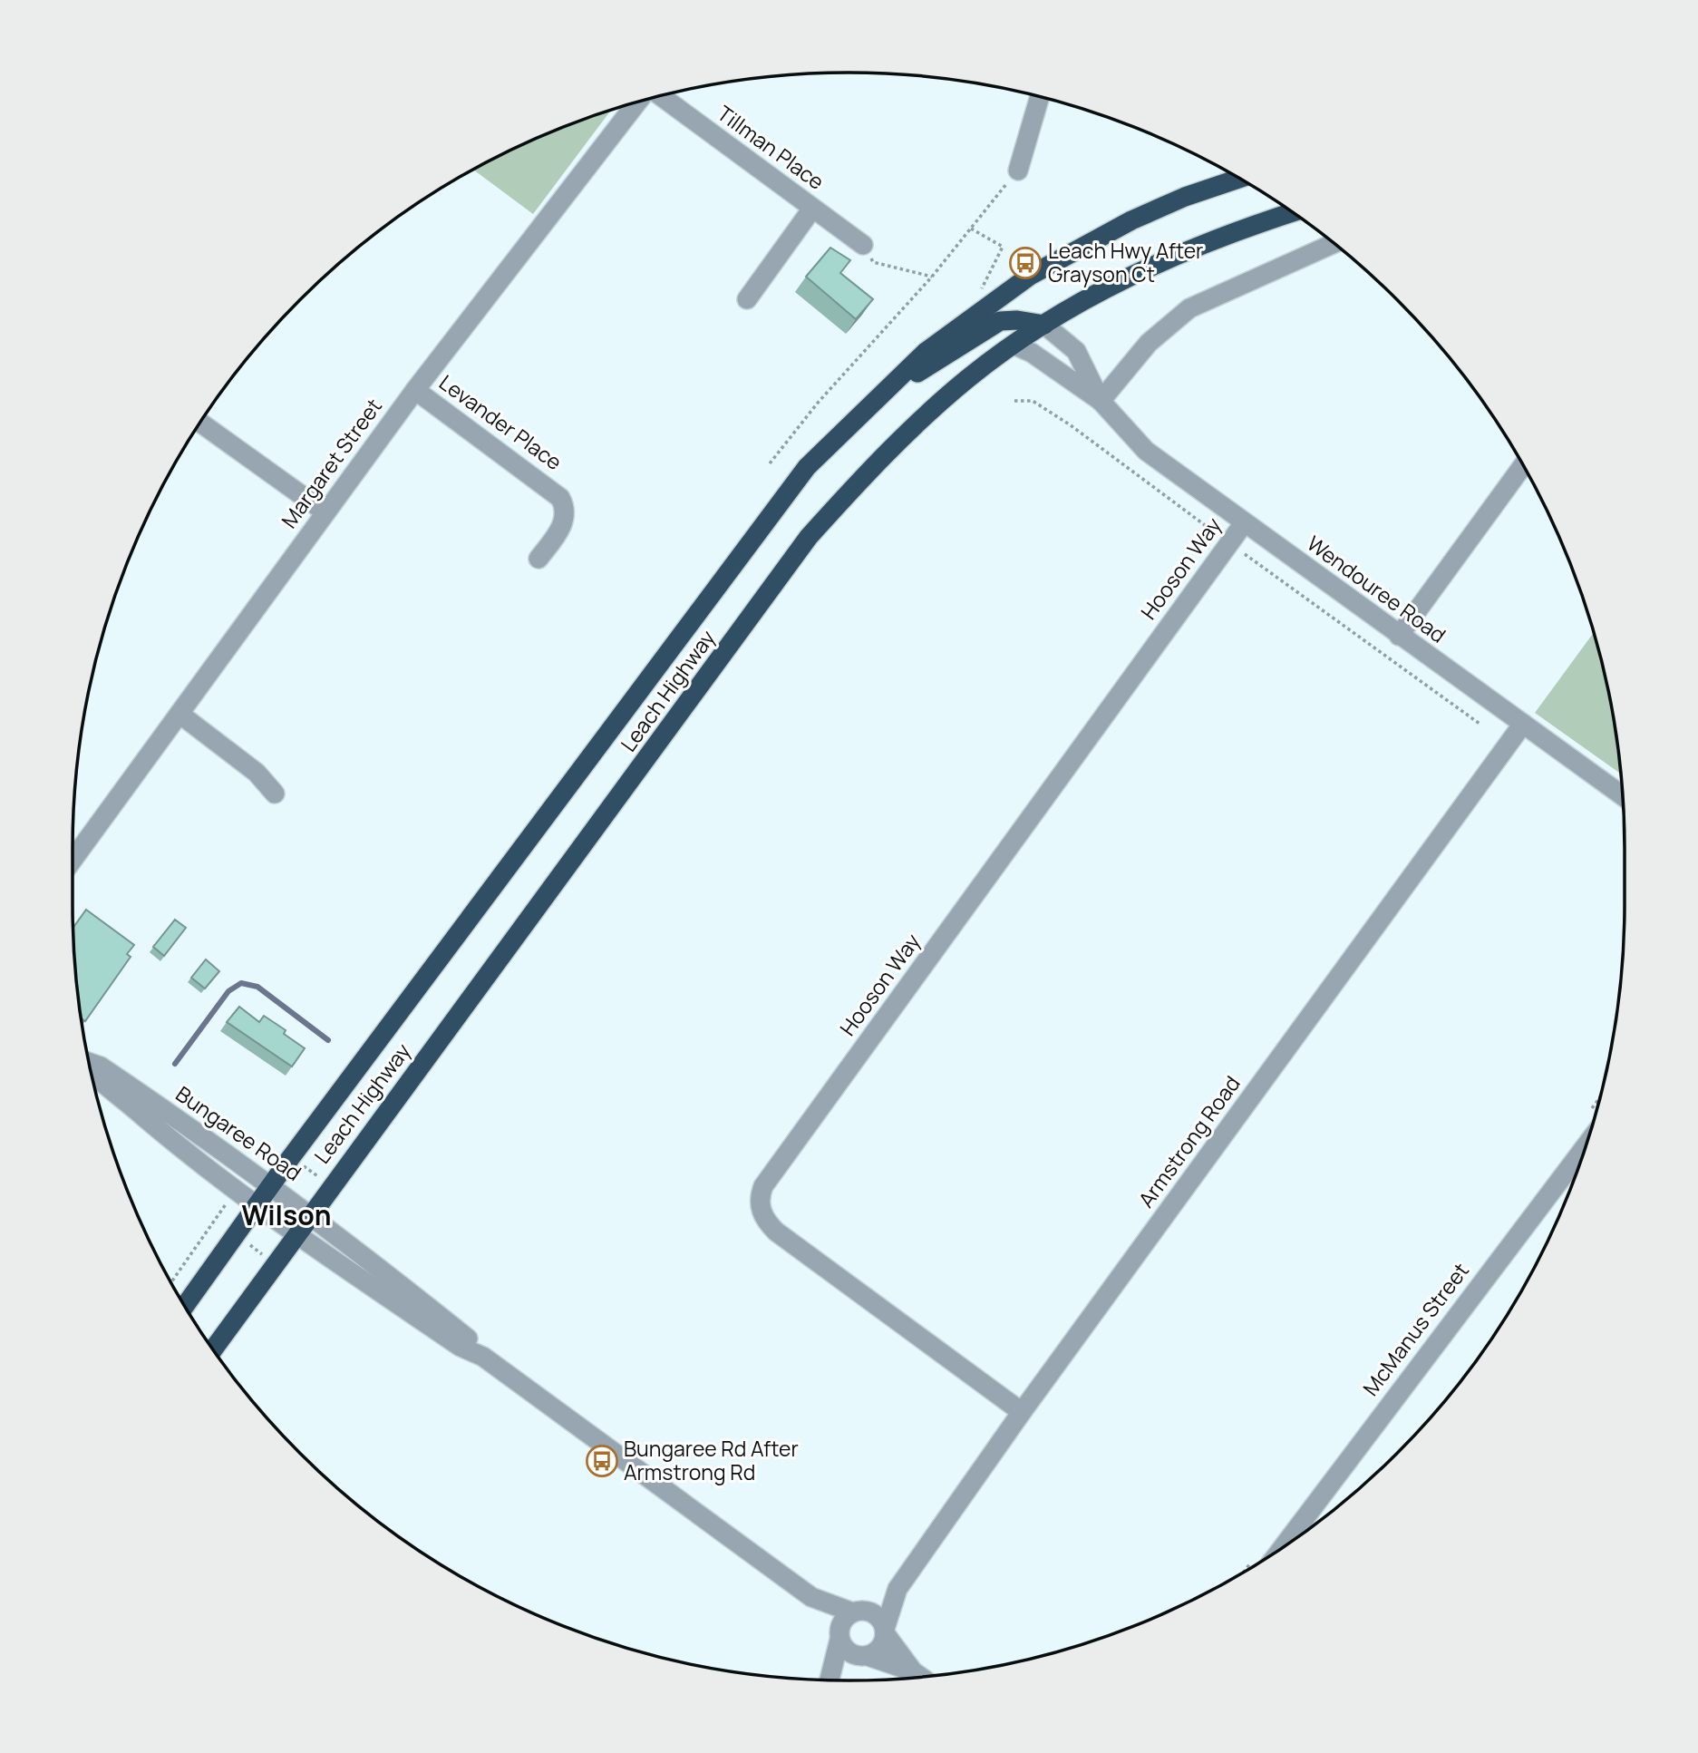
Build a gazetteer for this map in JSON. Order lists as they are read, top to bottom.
{
  "streets": {
    "highway": ["Leach Highway"],
    "street": [
      "Tillman Place",
      "Levander Place",
      "Margaret Street",
      "Hooson Way",
      "Wendouree Road",
      "Bungaree Road",
      "Armstrong Road",
      "McManus Street"
    ]
  },
  "crossings": [
    ["Levander Place", "Margaret Street"],
    ["Hooson Way", "Wendouree Road"],
    ["Hooson Way", "Armstrong Road"],
    ["Wendouree Road", "Leach Highway"],
    ["Wendouree Road", "Armstrong Road"],
    ["Leach Highway", "Bungaree Road"],
    ["Bungaree Road", "Armstrong Road"]
  ],
  "districts": ["Wilson"],
  "places": {
    "bus stop": ["Leach Hwy After Grayson Ct", "Bungaree Rd After Armstrong Rd"]
  }
}
